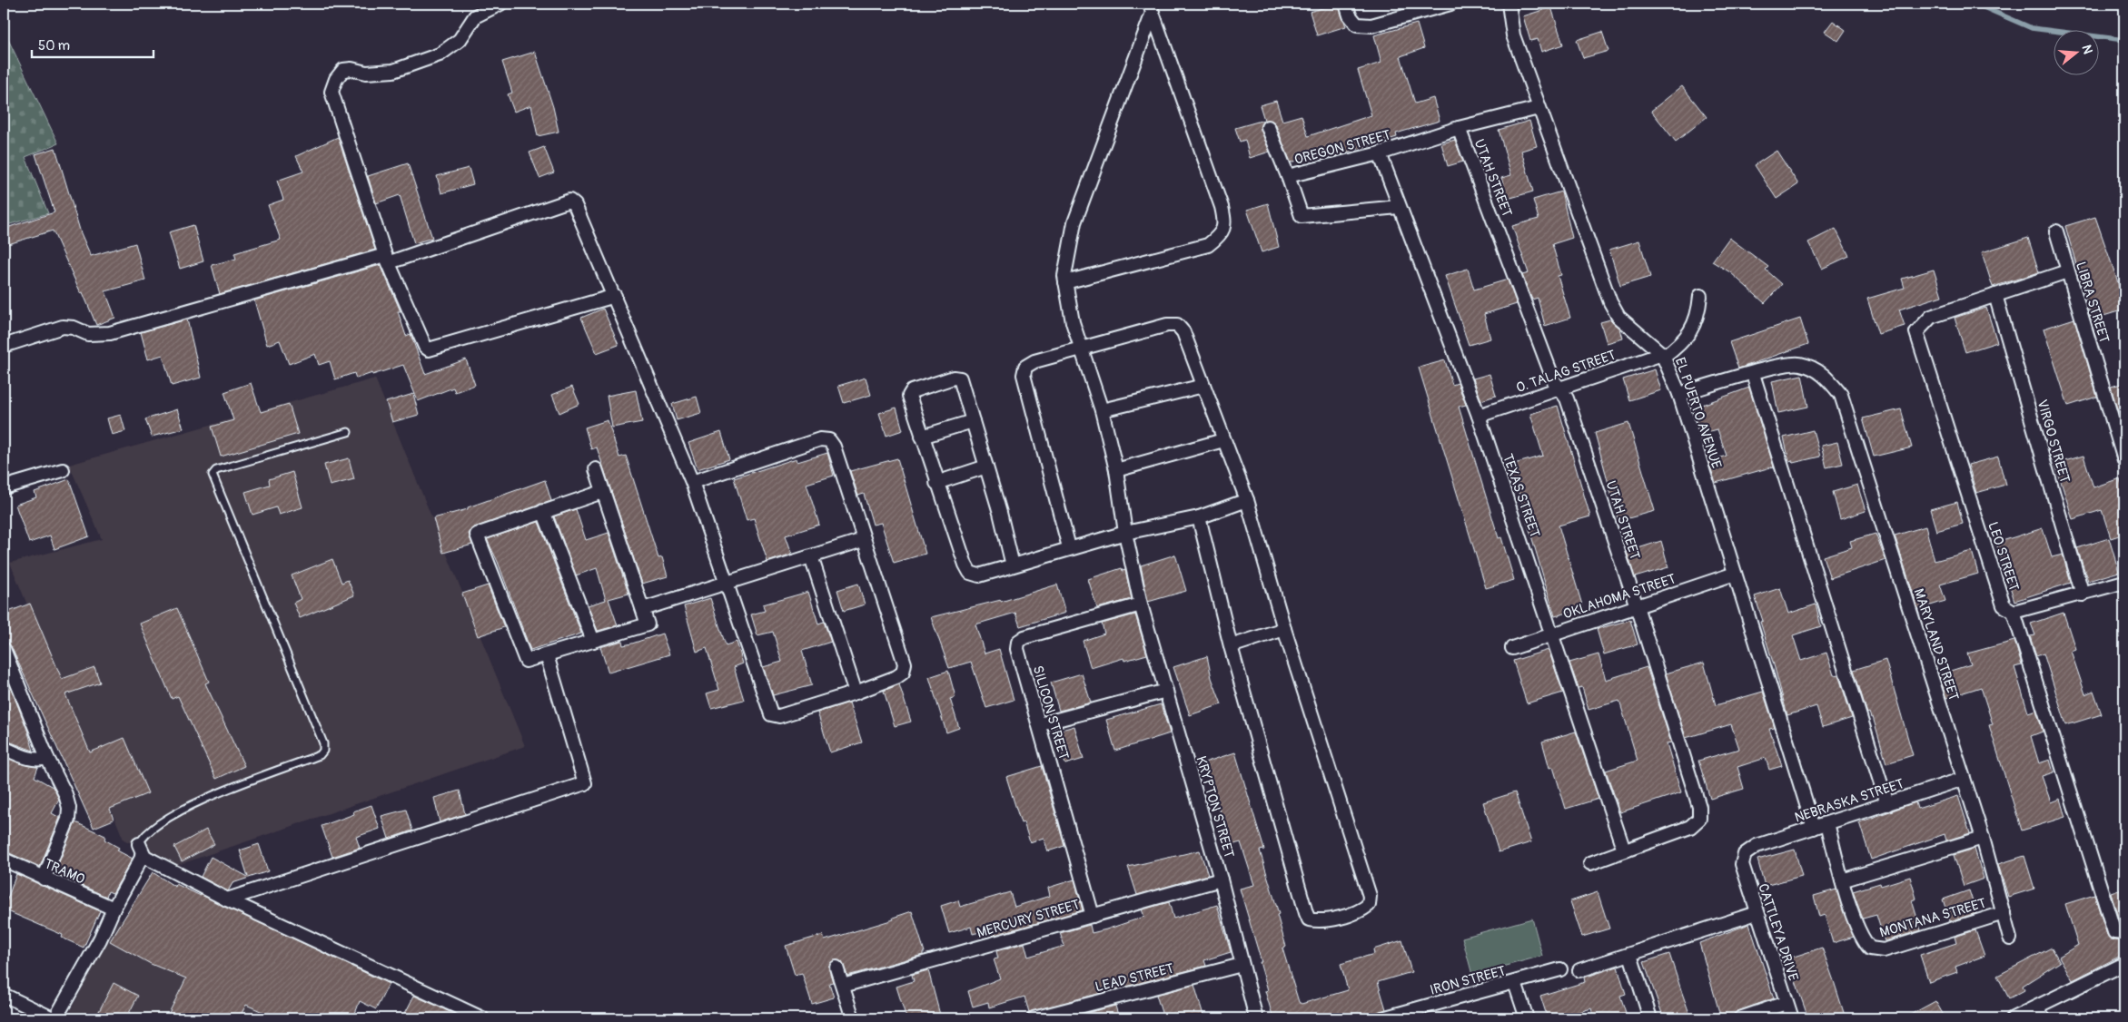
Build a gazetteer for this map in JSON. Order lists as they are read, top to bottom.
{
  "streets": {
    "street": [
      "OREGON STREET",
      "UTAH STREET",
      "LIBRA STREET",
      "O. TALAG STREET",
      "EL PUERTO AVENUE",
      "VIRGO STREET",
      "TEXAS STREET",
      "LEO STREET",
      "OKLAHOMA STREET",
      "MARYLAND STREET",
      "SILICON STREET",
      "NEBRASKA STREET",
      "KRYPTON STREET",
      "TRAMO",
      "MONTANA STREET",
      "MERCURY STREET",
      "CATTLEYA DRIVE",
      "LEAD STREET",
      "IRON STREET"
    ]
  },
  "crossings": [
    ["OREGON STREET", "UTAH STREET"],
    ["OREGON STREET", "EL PUERTO AVENUE"],
    ["OREGON STREET", "TEXAS STREET"],
    ["UTAH STREET", "O. TALAG STREET"],
    ["UTAH STREET", "TEXAS STREET"],
    ["UTAH STREET", "OKLAHOMA STREET"],
    ["LIBRA STREET", "LEO STREET"],
    ["O. TALAG STREET", "EL PUERTO AVENUE"],
    ["O. TALAG STREET", "TEXAS STREET"],
    ["EL PUERTO AVENUE", "OKLAHOMA STREET"],
    ["EL PUERTO AVENUE", "NEBRASKA STREET"],
    ["VIRGO STREET", "LEO STREET"],
    ["TEXAS STREET", "OKLAHOMA STREET"],
    ["MARYLAND STREET", "NEBRASKA STREET"],
    ["MARYLAND STREET", "MONTANA STREET"],
    ["SILICON STREET", "KRYPTON STREET"],
    ["SILICON STREET", "MERCURY STREET"],
    ["NEBRASKA STREET", "CATTLEYA DRIVE"],
    ["KRYPTON STREET", "MERCURY STREET"],
    ["KRYPTON STREET", "LEAD STREET"]
  ],
  "scale_bar": "50 m",
  "north": "right"
}
